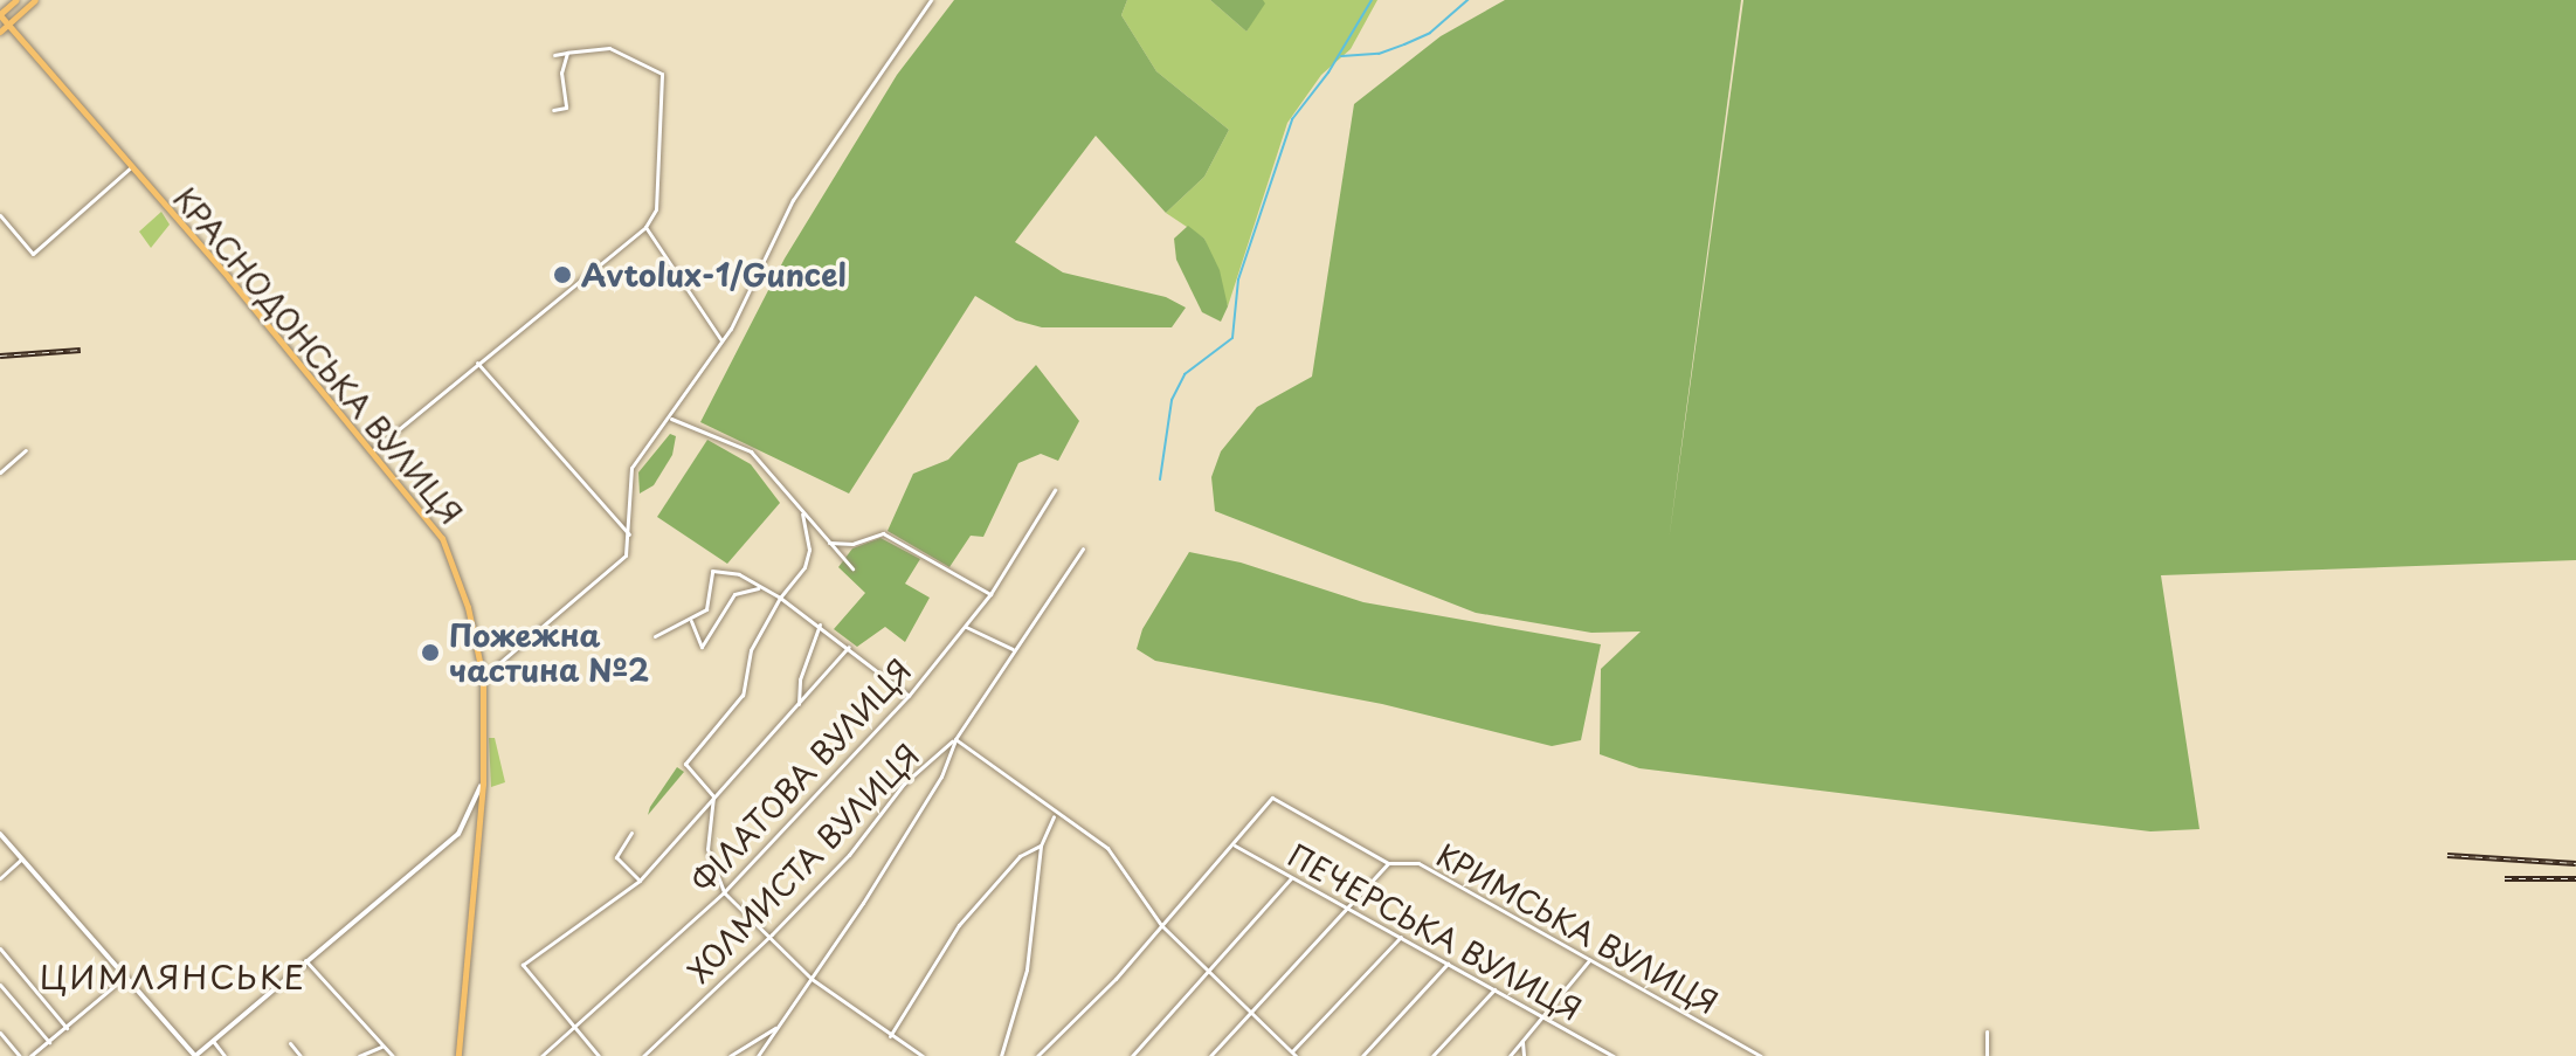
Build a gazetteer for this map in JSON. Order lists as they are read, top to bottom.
{
  "streets": {
    "main road": ["КРАСНОДОНСЬКА ВУЛИЦЯ"],
    "street": [
      "ФІЛАТОВА ВУЛИЦЯ",
      "ХОЛМИСТА ВУЛИЦЯ",
      "КРИМСЬКА ВУЛИЦЯ",
      "ПЕЧЕРСЬКА ВУЛИЦЯ"
    ]
  },
  "crossings": [
    ["КРИМСЬКА ВУЛИЦЯ", "ПЕЧЕРСЬКА ВУЛИЦЯ"]
  ],
  "districts": ["ЦИМЛЯНСЬКЕ"],
  "places": ["Avtolux-1/Guncel", "Пожежна частина №2"]
}
